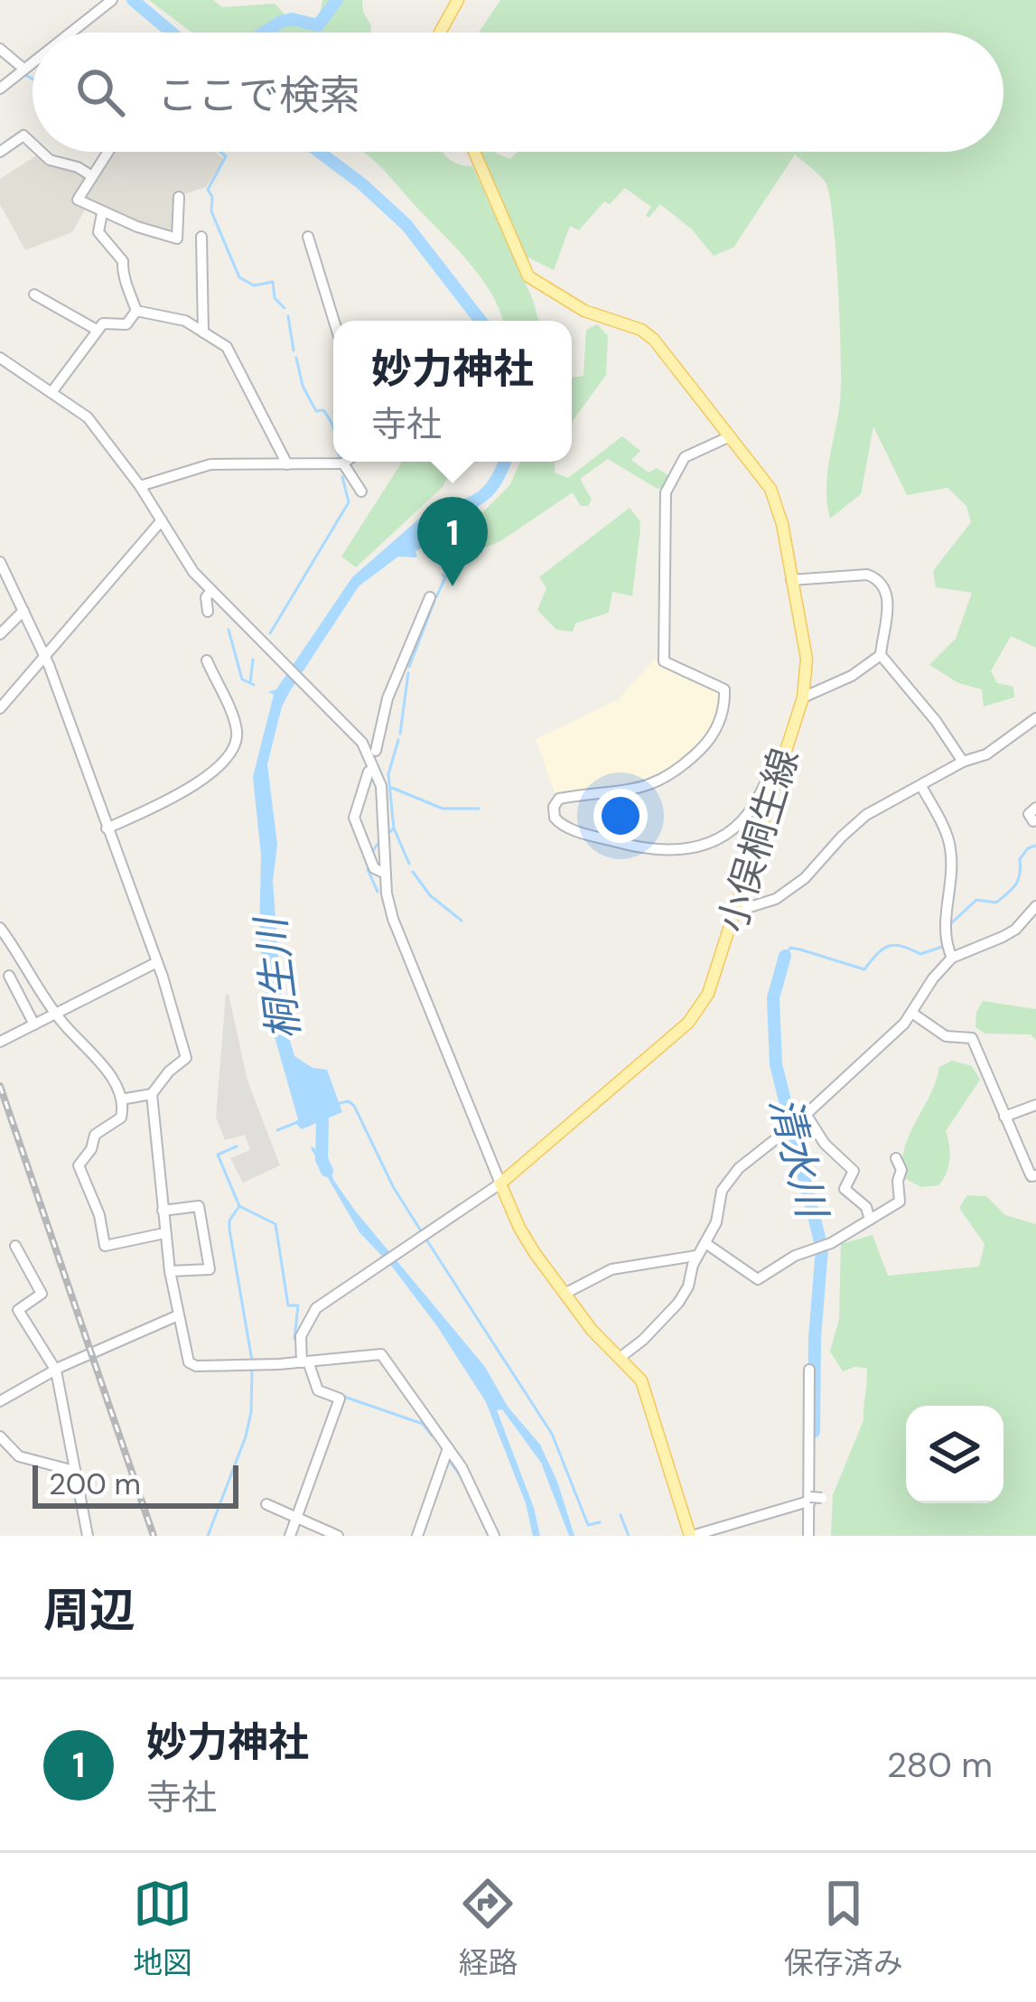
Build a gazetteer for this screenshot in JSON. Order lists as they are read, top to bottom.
{
  "streets": {
    "main road": ["小俣桐生線"]
  },
  "water": ["桐生川", "清水川"],
  "scale_bar": "200 m",
  "page": {
    "search": "ここで検索",
    "popup": ["妙力神社", "寺社"],
    "pins": "1",
    "scale": "200 m",
    "heading": "周辺",
    "list": [
      {
        "mark": "1",
        "name": "妙力神社",
        "note": "寺社",
        "value": "280 m"
      }
    ],
    "nav": ["地図", "経路", "保存済み"]
  }
}
